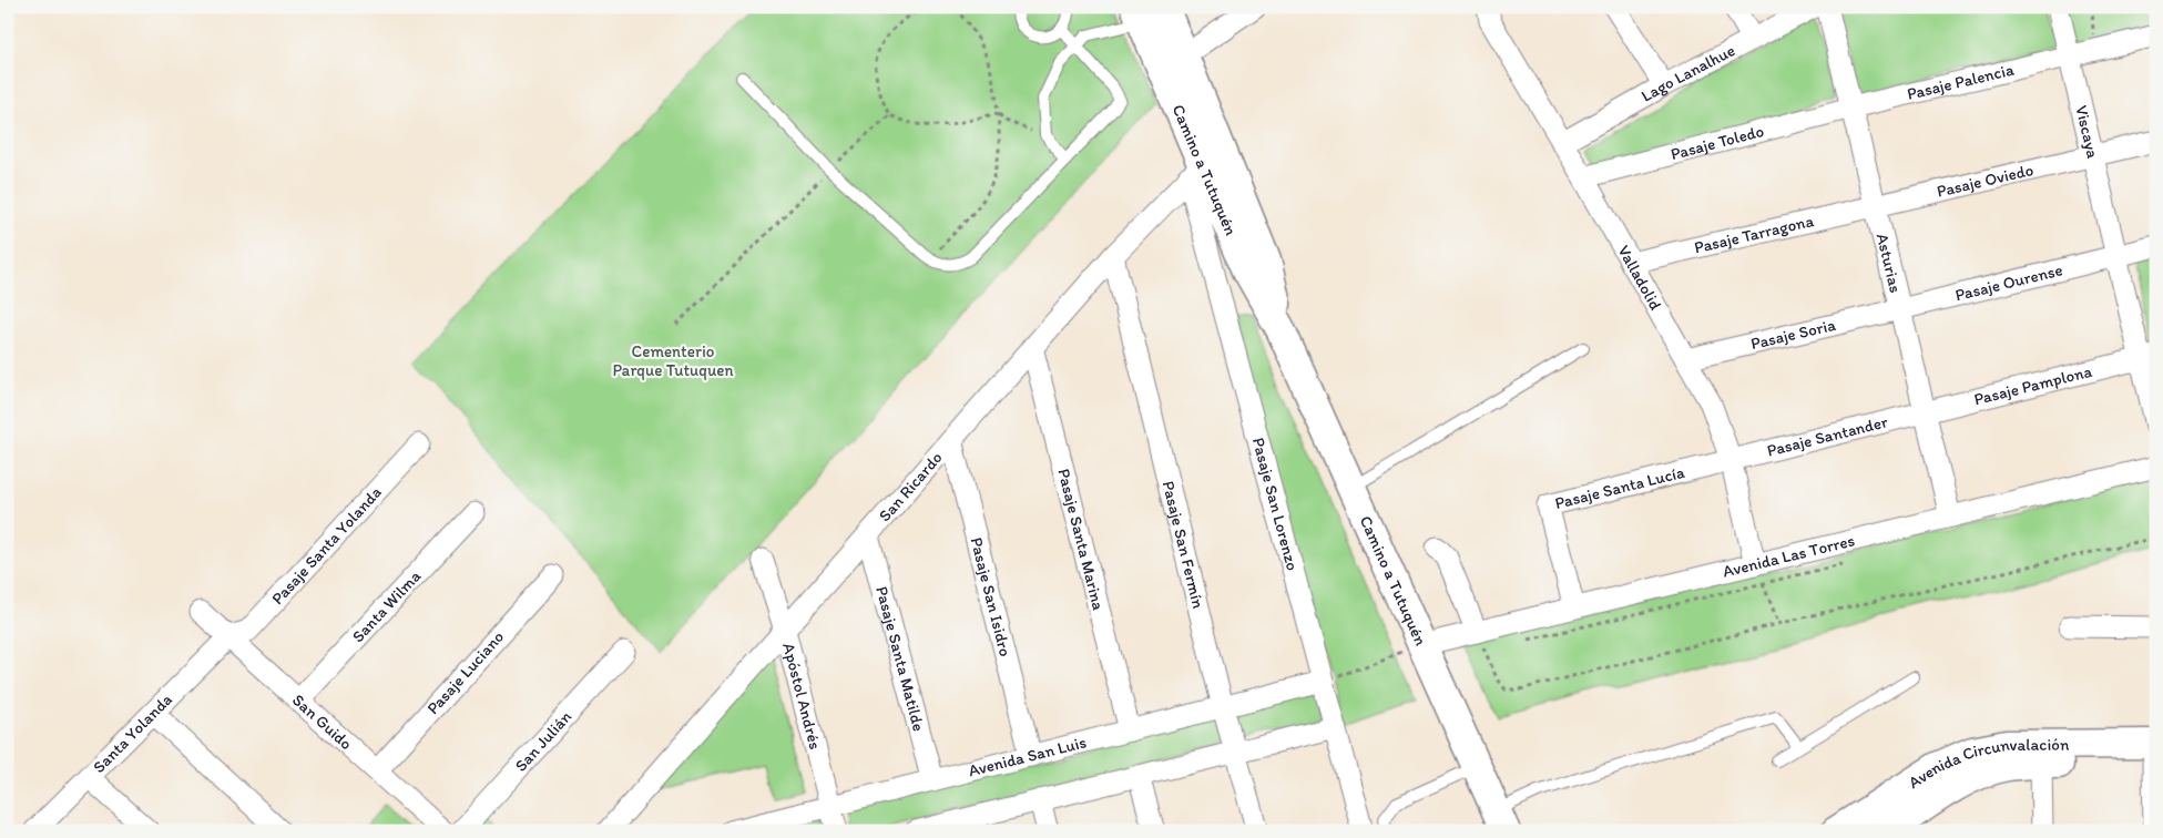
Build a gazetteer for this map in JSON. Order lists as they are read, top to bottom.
{
  "streets": {
    "street": [
      "Lago Lanalhue",
      "Pasaje Palencia",
      "Viscaya",
      "Pasaje Toledo",
      "Camino a Tutuquén",
      "Pasaje Oviedo",
      "Pasaje Tarragona",
      "Asturias",
      "Valladolid",
      "Pasaje Ourense",
      "Pasaje Soria",
      "Pasaje Pamplona",
      "Pasaje Santander",
      "San Ricardo",
      "Pasaje Santa Lucía",
      "Pasaje San Lorenzo",
      "Pasaje Santa Marina",
      "Pasaje San Fermín",
      "Pasaje Santa Yolanda",
      "Avenida Las Torres",
      "Pasaje San Isidro",
      "Santa Wilma",
      "Pasaje Santa Matilde",
      "Pasaje Luciano",
      "Apóstol Andrés",
      "San Guido",
      "Santa Yolanda",
      "San Julián",
      "Avenida San Luis",
      "Avenida Circunvalación"
    ]
  },
  "crossings": [
    ["Lago Lanalhue", "Valladolid"],
    ["Pasaje Palencia", "Viscaya"],
    ["Pasaje Palencia", "Pasaje Toledo"],
    ["Pasaje Palencia", "Asturias"],
    ["Viscaya", "Pasaje Oviedo"],
    ["Viscaya", "Pasaje Ourense"],
    ["Viscaya", "Pasaje Pamplona"],
    ["Pasaje Toledo", "Asturias"],
    ["Pasaje Toledo", "Valladolid"],
    ["Camino a Tutuquén", "San Ricardo"],
    ["Camino a Tutuquén", "Pasaje San Lorenzo"],
    ["Camino a Tutuquén", "Avenida Las Torres"],
    ["Pasaje Oviedo", "Pasaje Tarragona"],
    ["Pasaje Oviedo", "Asturias"],
    ["Pasaje Tarragona", "Asturias"],
    ["Pasaje Tarragona", "Valladolid"],
    ["Asturias", "Pasaje Ourense"],
    ["Asturias", "Pasaje Soria"],
    ["Asturias", "Pasaje Pamplona"],
    ["Asturias", "Pasaje Santander"],
    ["Asturias", "Avenida Las Torres"],
    ["Valladolid", "Pasaje Soria"],
    ["Valladolid", "Pasaje Santander"],
    ["Valladolid", "Pasaje Santa Lucía"],
    ["Valladolid", "Avenida Las Torres"],
    ["Pasaje Ourense", "Pasaje Soria"],
    ["Pasaje Pamplona", "Pasaje Santander"],
    ["Pasaje Santander", "Pasaje Santa Lucía"],
    ["San Ricardo", "Pasaje San Lorenzo"],
    ["San Ricardo", "Pasaje Santa Marina"],
    ["San Ricardo", "Pasaje San Fermín"],
    ["San Ricardo", "Pasaje San Isidro"],
    ["San Ricardo", "Pasaje Santa Matilde"],
    ["San Ricardo", "Apóstol Andrés"],
    ["Pasaje Santa Lucía", "Avenida Las Torres"],
    ["Pasaje San Lorenzo", "Avenida San Luis"],
    ["Pasaje Santa Marina", "Avenida San Luis"],
    ["Pasaje San Fermín", "Avenida San Luis"],
    ["Pasaje Santa Yolanda", "San Guido"],
    ["Pasaje Santa Yolanda", "Santa Yolanda"],
    ["Pasaje San Isidro", "Avenida San Luis"],
    ["Santa Wilma", "San Guido"],
    ["Pasaje Santa Matilde", "Avenida San Luis"],
    ["Pasaje Luciano", "San Guido"],
    ["Apóstol Andrés", "Avenida San Luis"],
    ["San Guido", "Santa Yolanda"]
  ],
  "parks": ["Cementerio Parque Tutuquen"]
}
